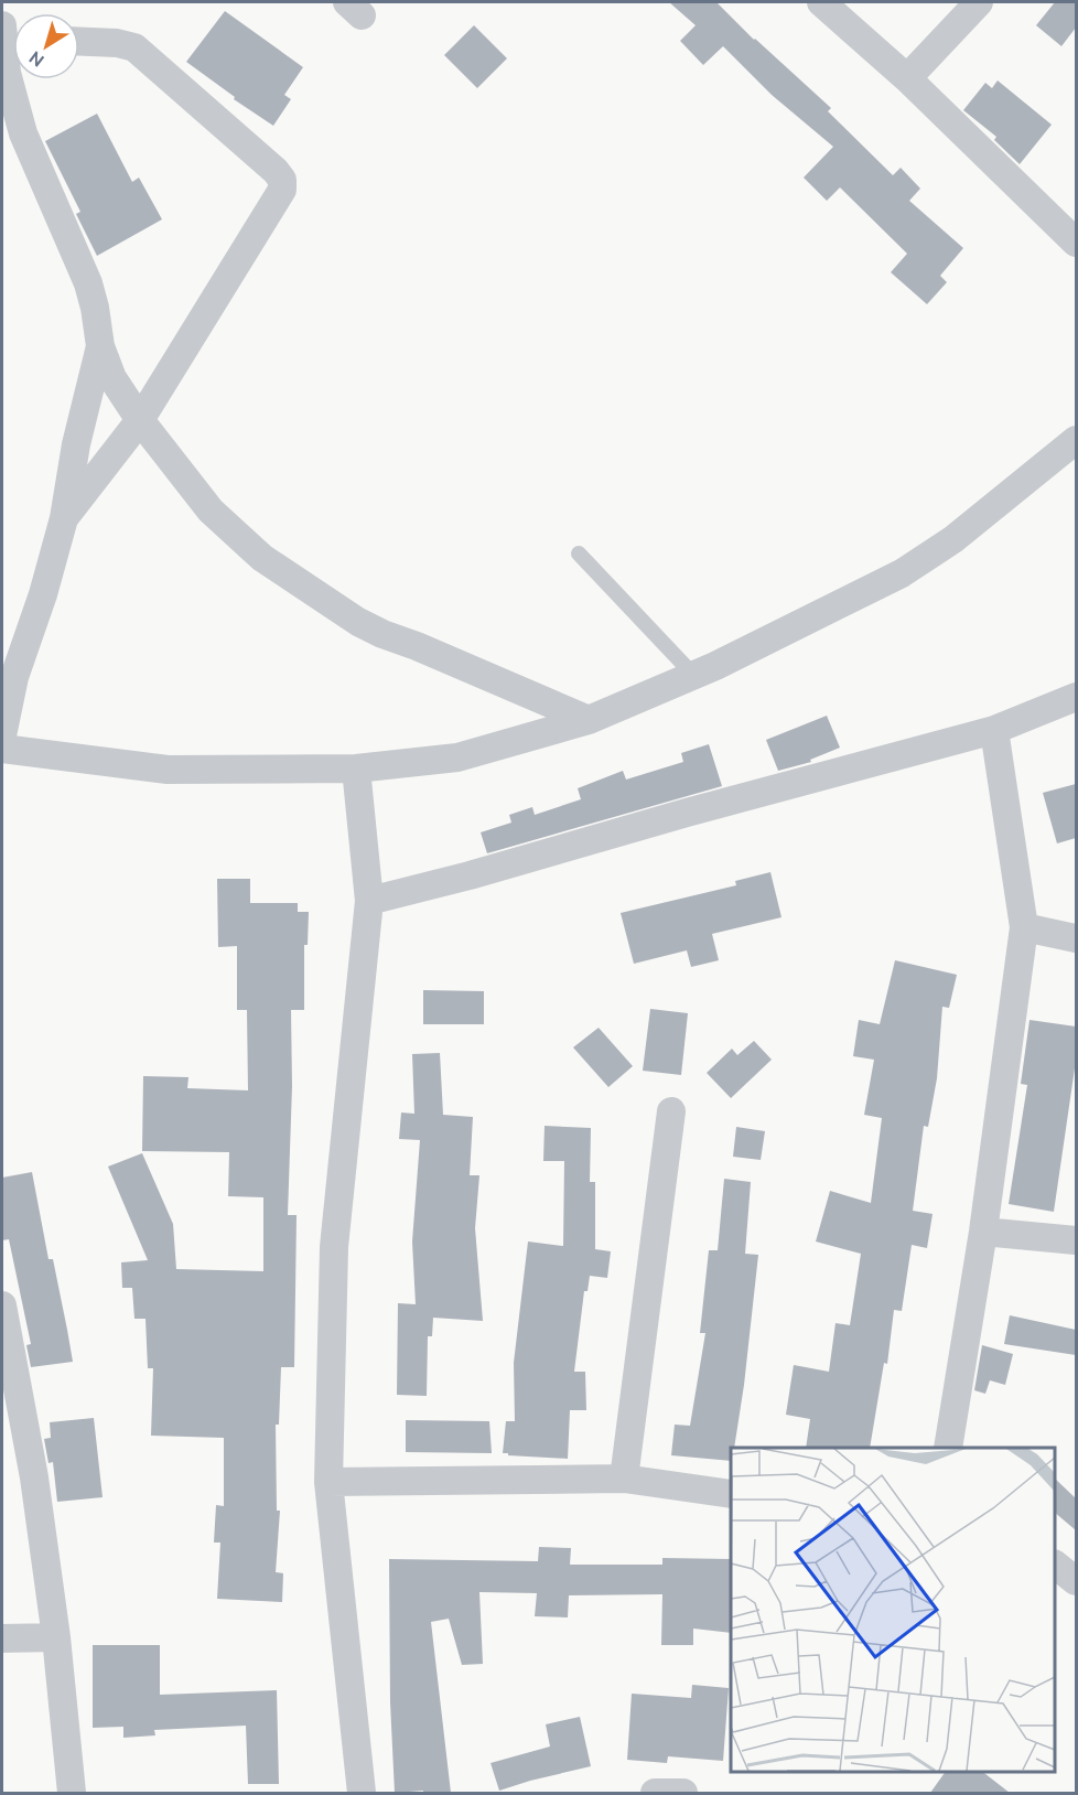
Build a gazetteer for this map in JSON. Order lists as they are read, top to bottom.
{
  "north": "bottom left"
}
